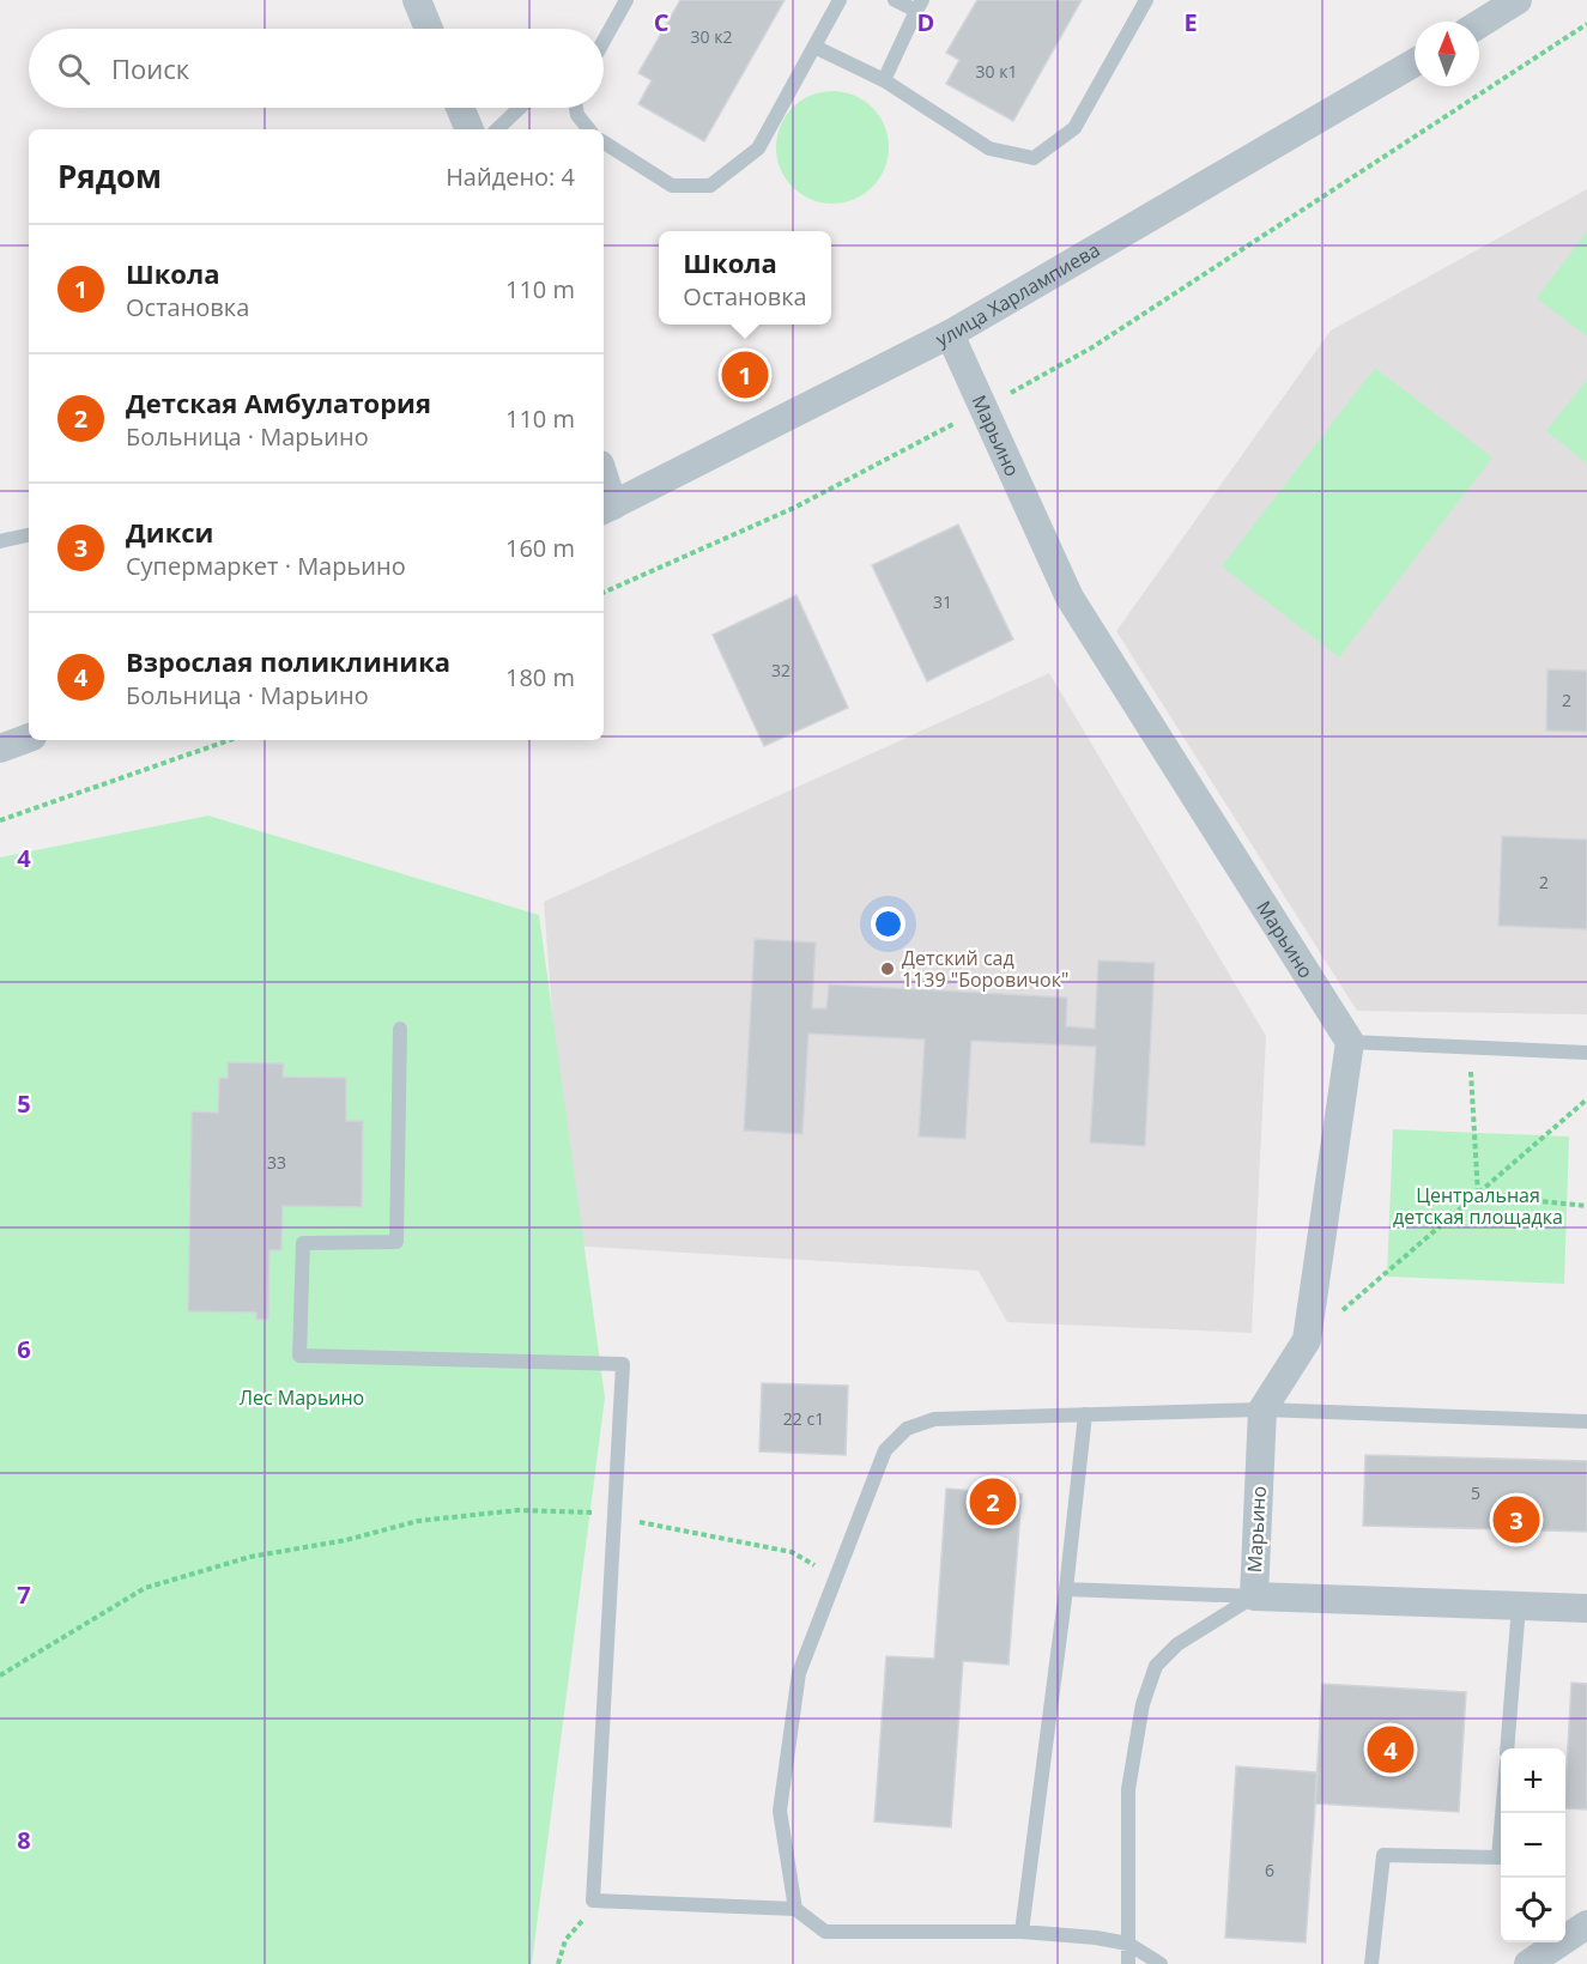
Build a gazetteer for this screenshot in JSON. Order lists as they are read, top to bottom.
{
  "streets": {
    "street": ["улица Харлампиева", "Марьино"]
  },
  "crossings": [
    ["улица Харлампиева", "Марьино"]
  ],
  "parks": ["Центральная детская площадка", "Лес Марьино"],
  "places": ["Детский сад 1139 \"Боровичок\""],
  "house_numbers": [
    "30 к2",
    "30 к1",
    "31",
    "32",
    "2",
    "2",
    "33",
    "22 с1",
    "5",
    "6"
  ],
  "north": "top",
  "page": {
    "search": "Поиск",
    "heading": ["Рядом", "Найдено: 4"],
    "list": [
      {
        "mark": "1",
        "name": "Школа",
        "note": "Остановка",
        "value": "110 m"
      },
      {
        "mark": "2",
        "name": "Детская Амбулатория",
        "note": "Больница · Марьино",
        "value": "110 m"
      },
      {
        "mark": "3",
        "name": "Дикси",
        "note": "Супермаркет · Марьино",
        "value": "160 m"
      },
      {
        "mark": "4",
        "name": "Взрослая поликлиника",
        "note": "Больница · Марьино",
        "value": "180 m"
      }
    ],
    "popup": ["Школа", "Остановка"],
    "pins": [
      "1",
      "2",
      "3",
      "4"
    ],
    "map_buttons": ["+", "−"]
  },
  "grid": {
    "columns": ["C", "D", "E"],
    "rows": [
      "4",
      "5",
      "6",
      "7",
      "8"
    ]
  }
}
